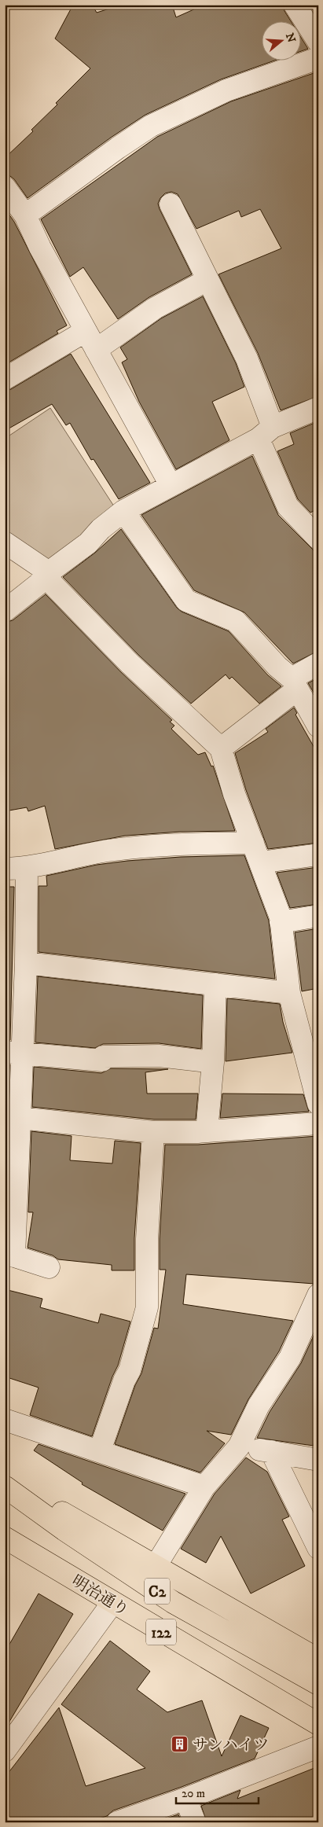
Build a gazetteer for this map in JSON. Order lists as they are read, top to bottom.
{
  "streets": {
    "highway": ["C2", "明治通り", "122"]
  },
  "places": {
    "building": ["サンハイツ"]
  },
  "scale_bar": "20 m",
  "north": "right"
}
